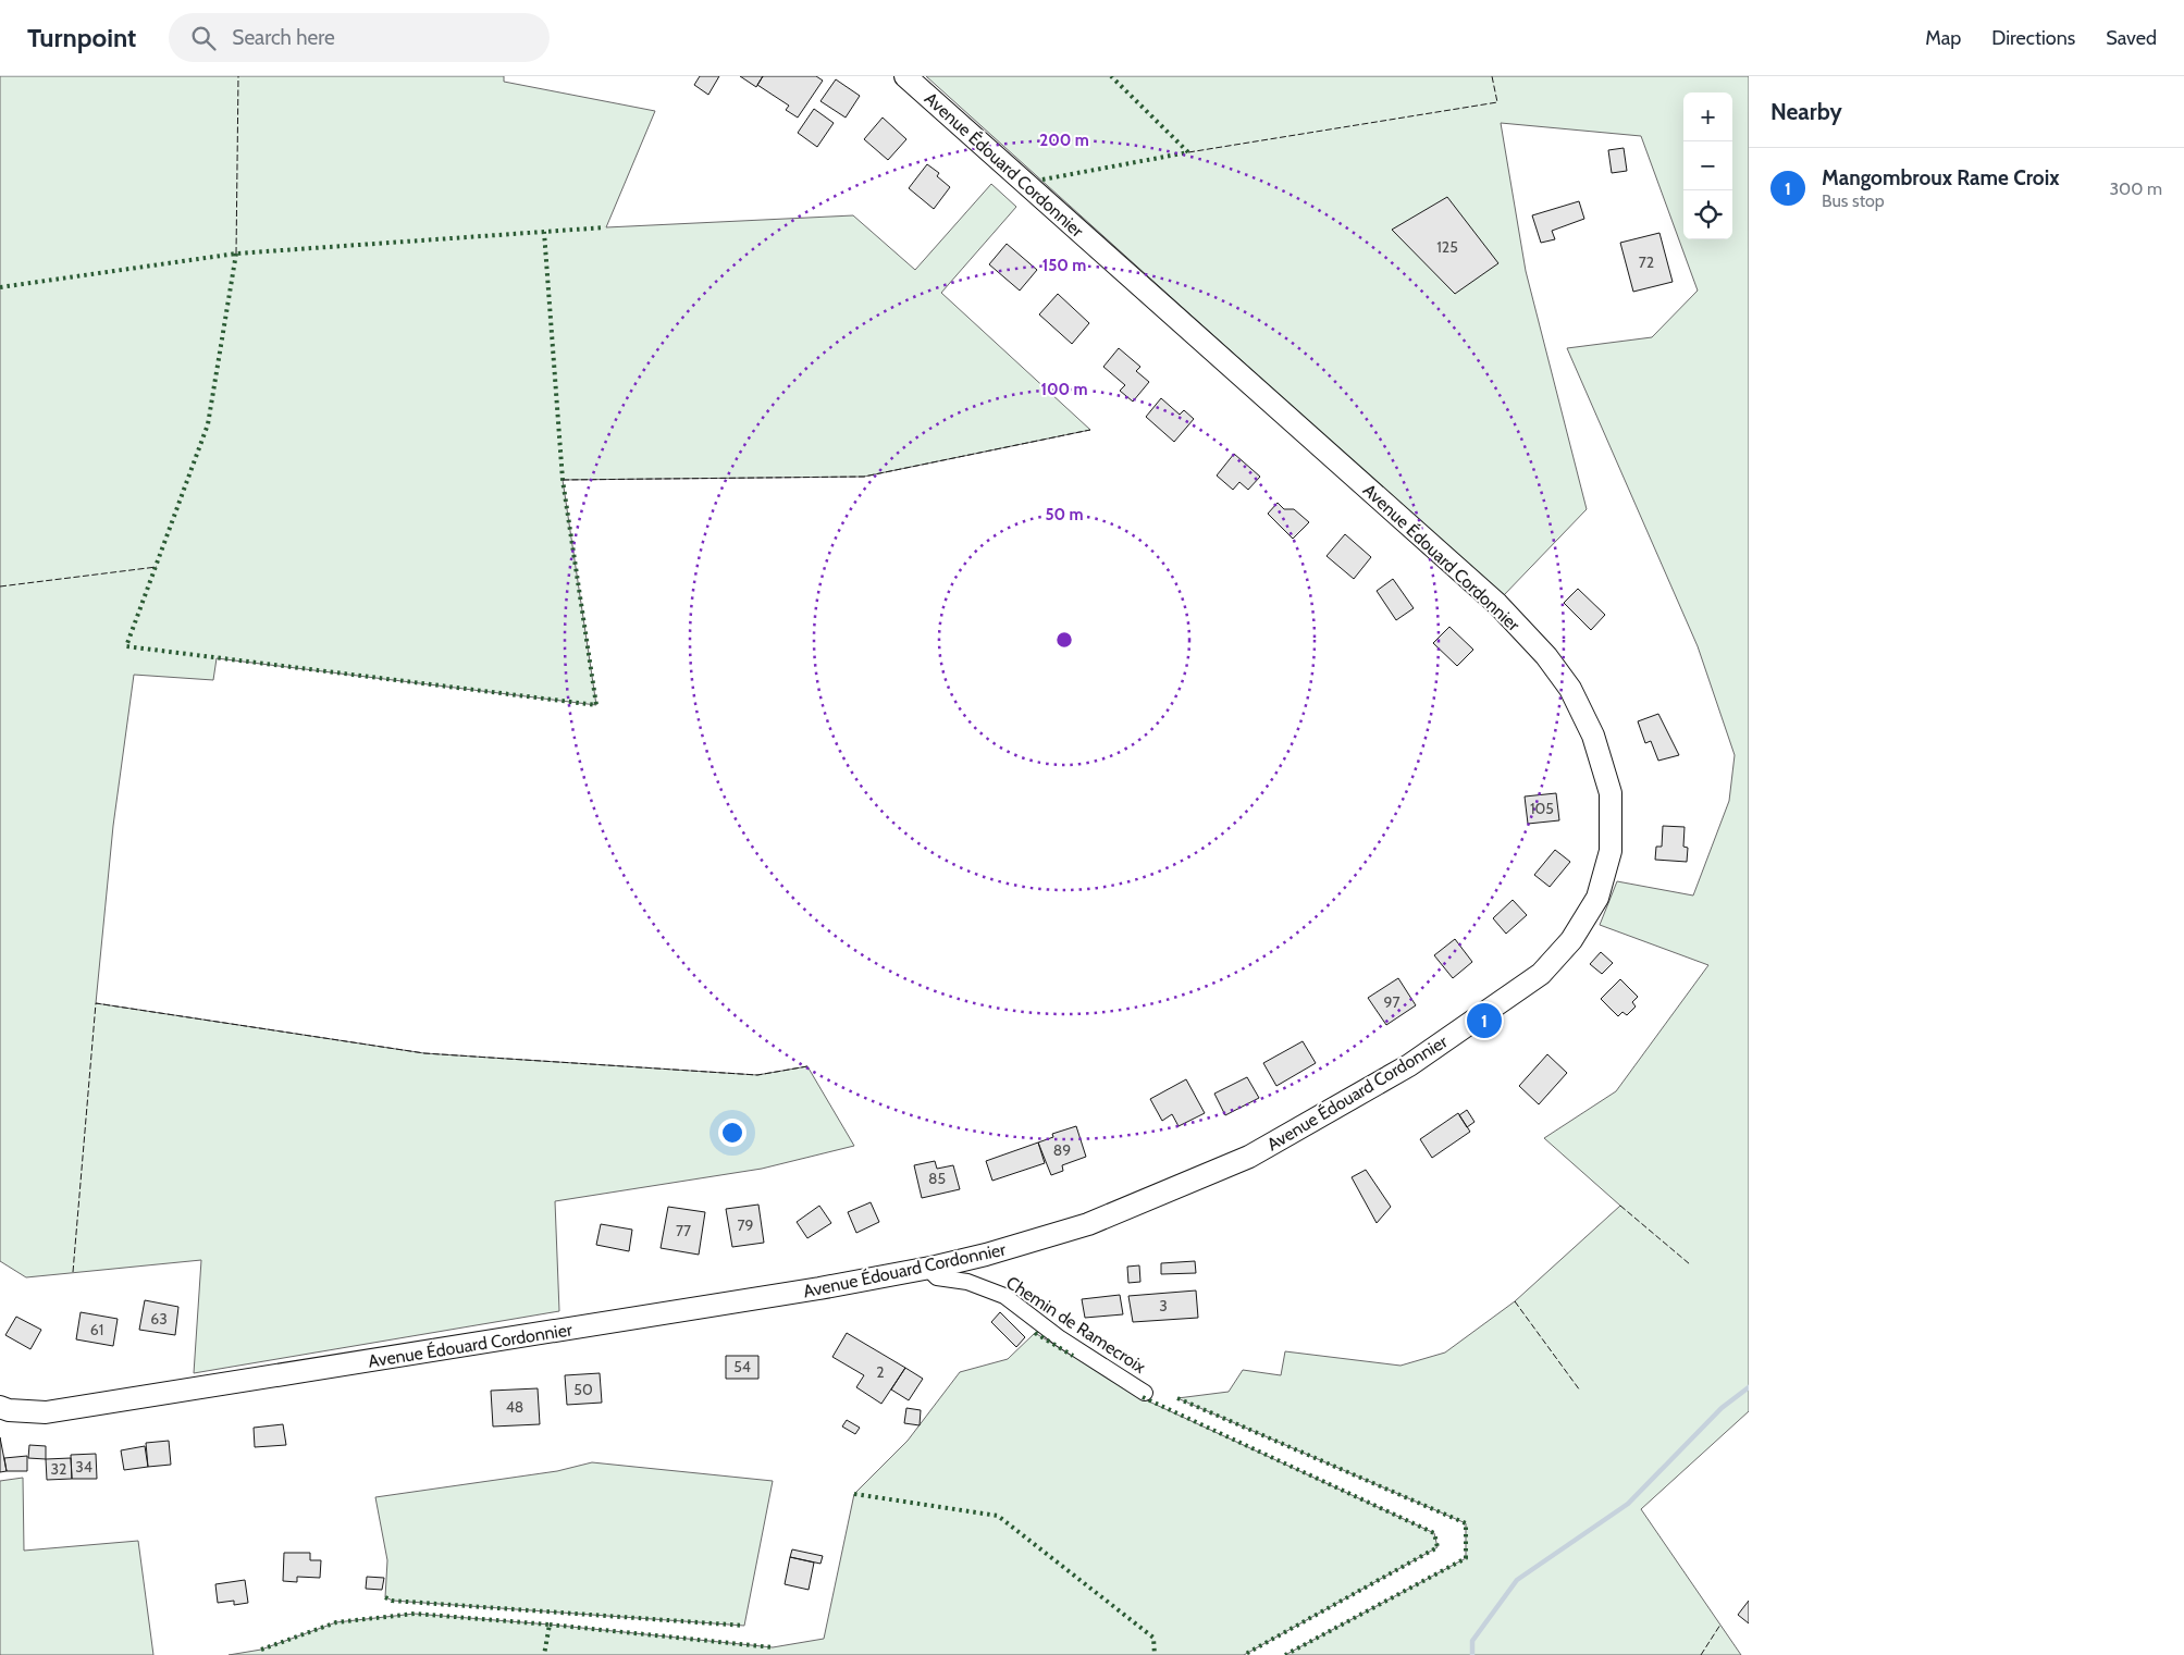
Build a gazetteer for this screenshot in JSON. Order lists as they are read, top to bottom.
{
  "streets": {
    "main road": ["Avenue Édouard Cordonnier"],
    "street": ["Chemin de Ramecroix"]
  },
  "crossings": [
    ["Avenue Édouard Cordonnier", "Chemin de Ramecroix"]
  ],
  "house_numbers": [
    "125",
    "72",
    "105",
    "97",
    "89",
    "85",
    "79",
    "77",
    "3",
    "63",
    "61",
    "54",
    "2",
    "50",
    "48",
    "34",
    "32"
  ],
  "page": {
    "header": "Turnpoint",
    "search": "Search here",
    "nav": ["Map", "Directions", "Saved"],
    "heading": "Nearby",
    "map_buttons": ["+", "−"],
    "list": [
      {
        "mark": "1",
        "name": "Mangombroux Rame Croix",
        "note": "Bus stop",
        "value": "300 m"
      }
    ],
    "pins": "1"
  },
  "rings": [
    "200 m",
    "150 m",
    "100 m",
    "50 m"
  ]
}
